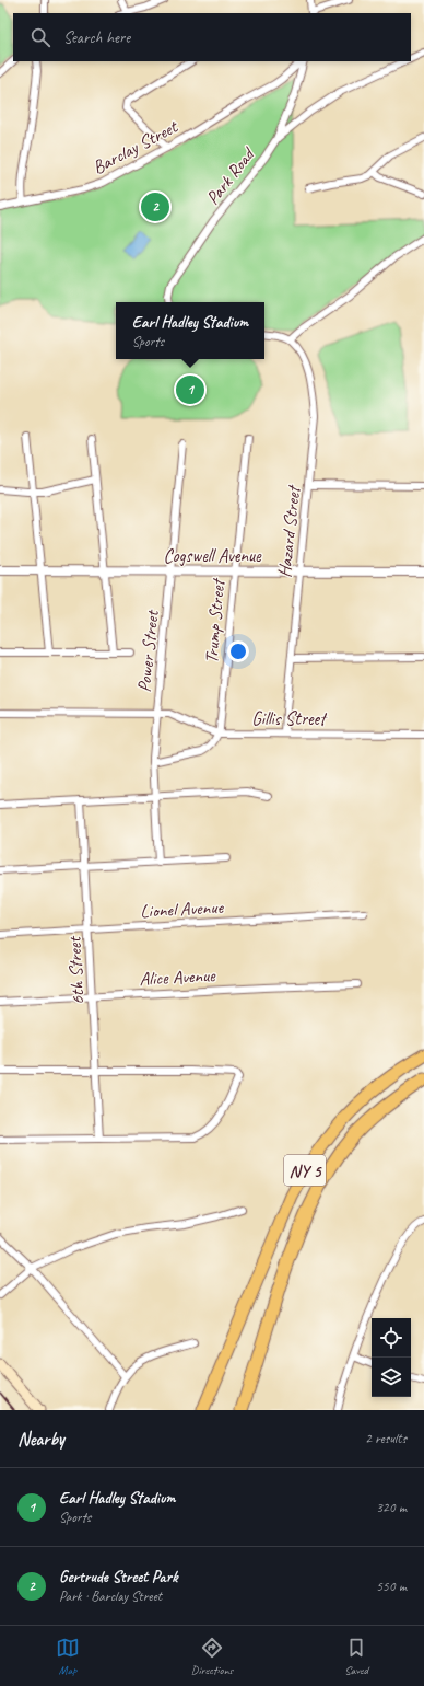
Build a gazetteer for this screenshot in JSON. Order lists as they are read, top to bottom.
{
  "streets": {
    "highway": ["NY 5"],
    "street": [
      "Barclay Street",
      "Park Road",
      "Hazard Street",
      "Cogswell Avenue",
      "Trump Street",
      "Power Street",
      "Gillis Street",
      "Lionel Avenue",
      "6th Street",
      "Alice Avenue"
    ]
  },
  "crossings": [
    ["Hazard Street", "Cogswell Avenue"],
    ["Hazard Street", "Gillis Street"],
    ["Cogswell Avenue", "Trump Street"],
    ["Cogswell Avenue", "Power Street"],
    ["Trump Street", "Gillis Street"],
    ["Power Street", "Gillis Street"],
    ["Lionel Avenue", "6th Street"],
    ["6th Street", "Alice Avenue"]
  ],
  "page": {
    "search": "Search here",
    "pins": ["2", "1"],
    "popup": ["Earl Hadley Stadium", "Sports"],
    "heading": ["Nearby", "2 results"],
    "list": [
      {
        "mark": "1",
        "name": "Earl Hadley Stadium",
        "note": "Sports",
        "value": "320 m"
      },
      {
        "mark": "2",
        "name": "Gertrude Street Park",
        "note": "Park · Barclay Street",
        "value": "550 m"
      }
    ],
    "nav": ["Map", "Directions", "Saved"]
  }
}
